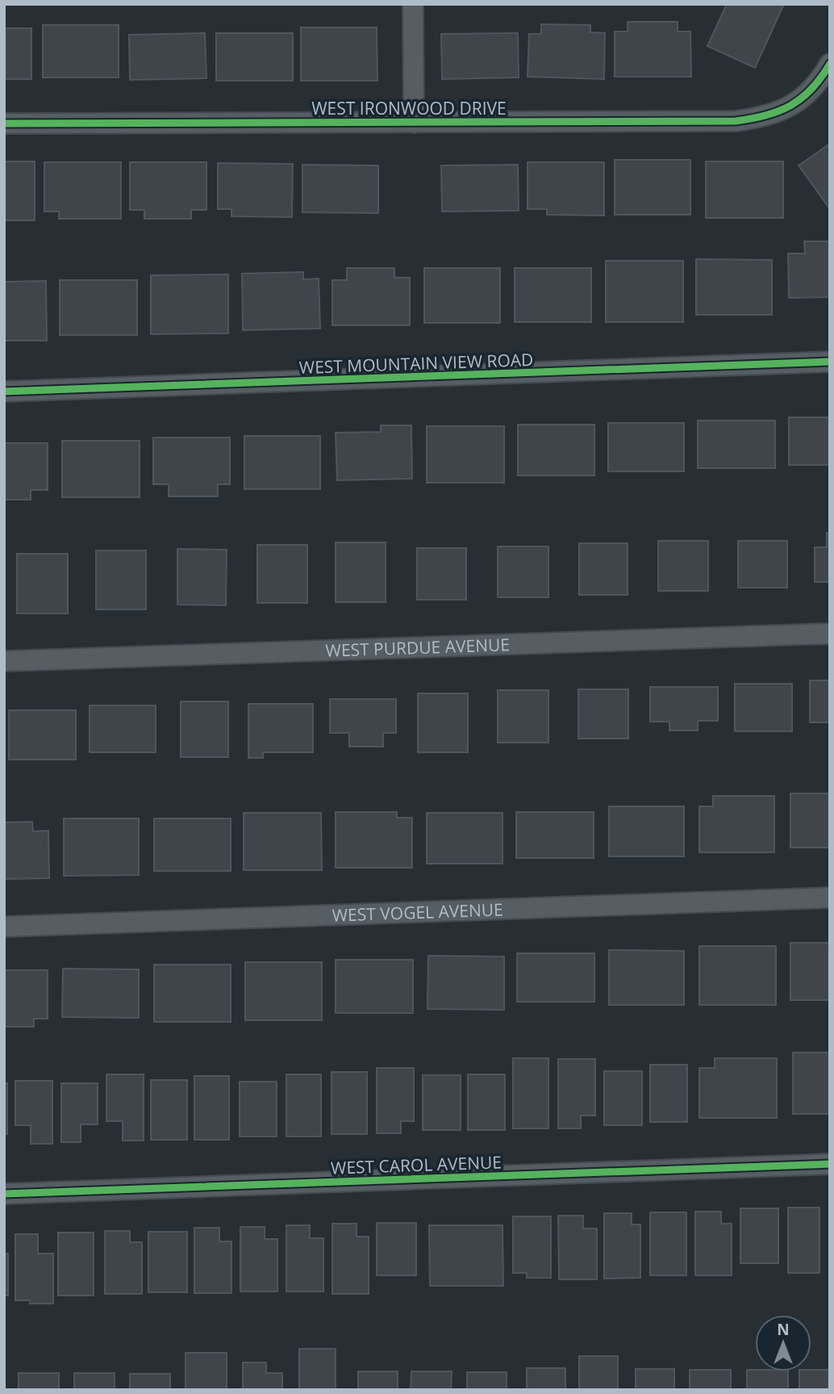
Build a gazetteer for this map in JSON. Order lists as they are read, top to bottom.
{
  "streets": {
    "street": [
      "WEST IRONWOOD DRIVE",
      "WEST MOUNTAIN VIEW ROAD",
      "WEST PURDUE AVENUE",
      "WEST VOGEL AVENUE",
      "WEST CAROL AVENUE"
    ]
  },
  "north": "top"
}
